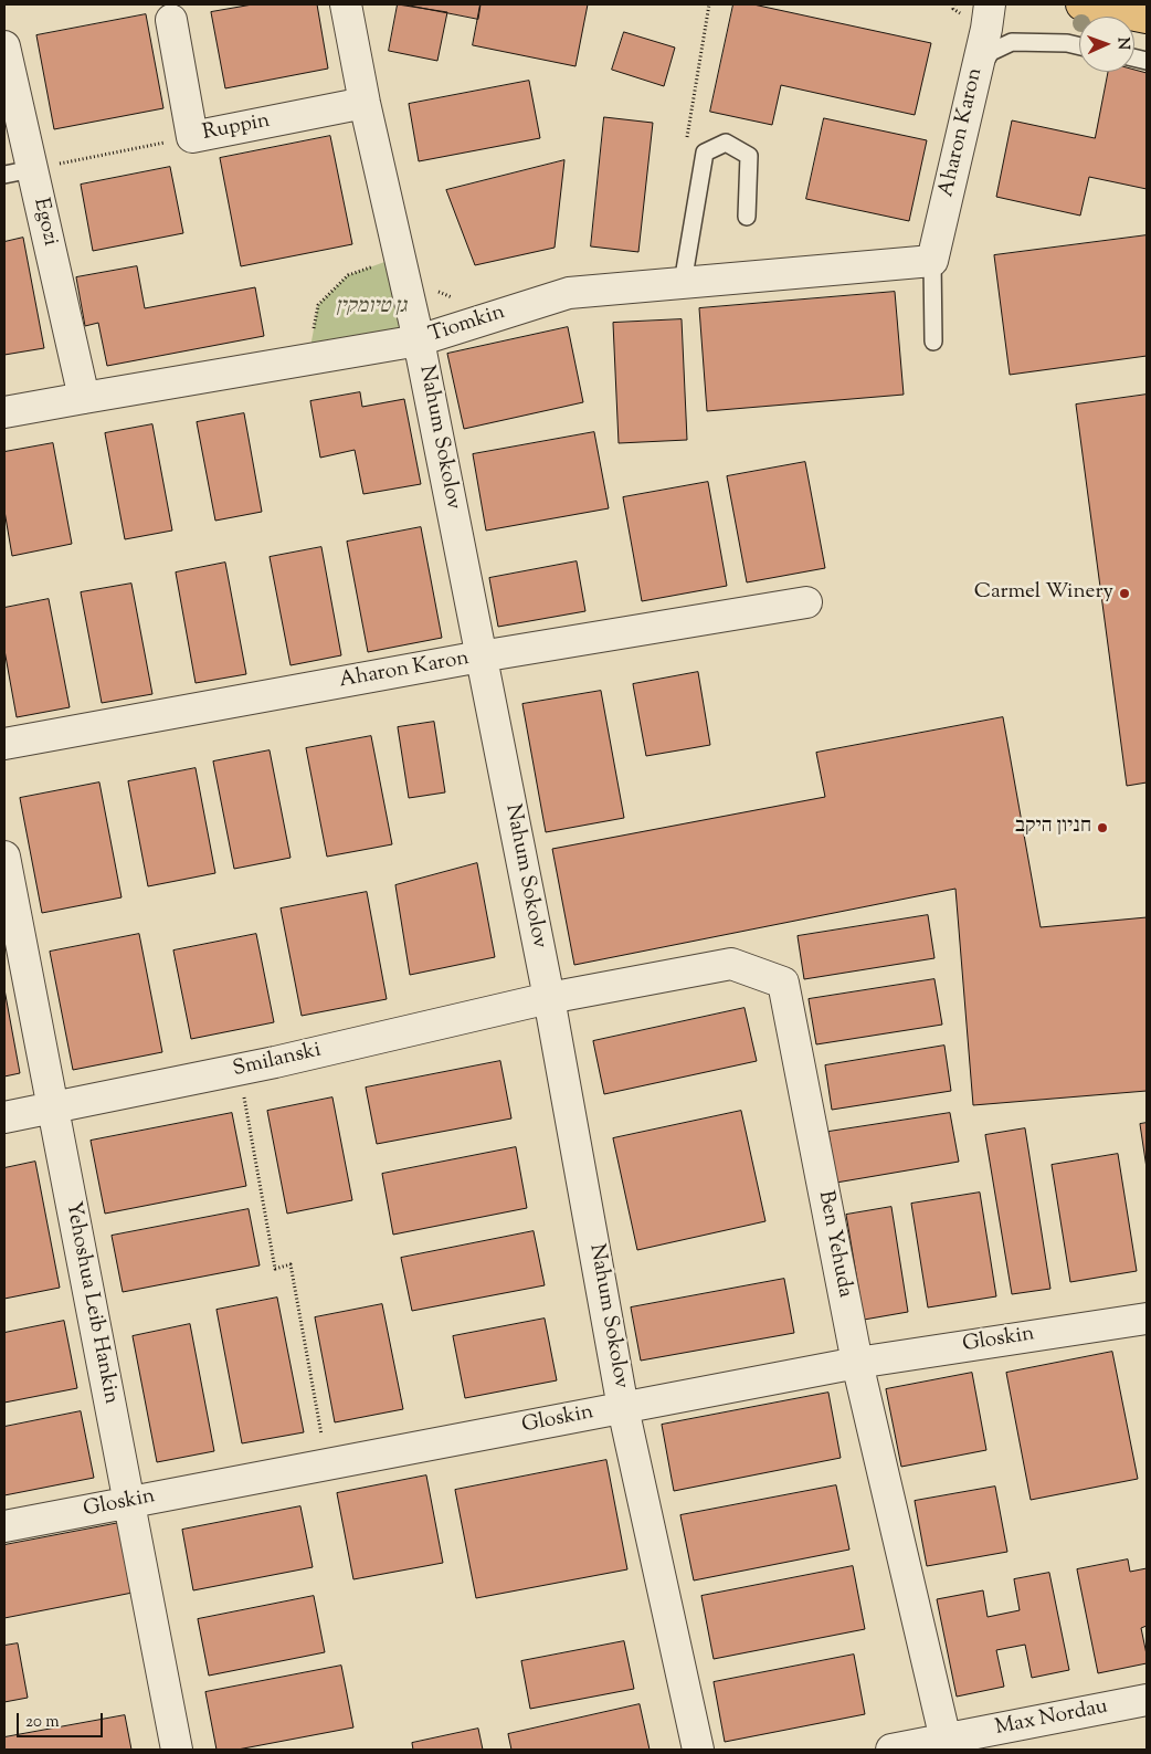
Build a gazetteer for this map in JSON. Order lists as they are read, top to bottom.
{
  "streets": {
    "street": [
      "Ruppin",
      "Aharon Karon",
      "Egozi",
      "Tiomkin",
      "Nahum Sokolov",
      "Smilanski",
      "Ben Yehuda",
      "Yehoshua Leib Hankin",
      "Gloskin",
      "Max Nordau"
    ]
  },
  "crossings": [
    ["Ruppin", "Nahum Sokolov"],
    ["Aharon Karon", "Tiomkin"],
    ["Aharon Karon", "Nahum Sokolov"],
    ["Egozi", "Tiomkin"],
    ["Tiomkin", "Nahum Sokolov"],
    ["Nahum Sokolov", "Smilanski"],
    ["Nahum Sokolov", "Ben Yehuda"],
    ["Nahum Sokolov", "Gloskin"],
    ["Smilanski", "Ben Yehuda"],
    ["Smilanski", "Yehoshua Leib Hankin"],
    ["Ben Yehuda", "Gloskin"],
    ["Ben Yehuda", "Max Nordau"],
    ["Yehoshua Leib Hankin", "Gloskin"]
  ],
  "parks": ["גן טיומקין"],
  "places": ["Carmel Winery", "חניון היקב"],
  "scale_bar": "20 m",
  "north": "right"
}
